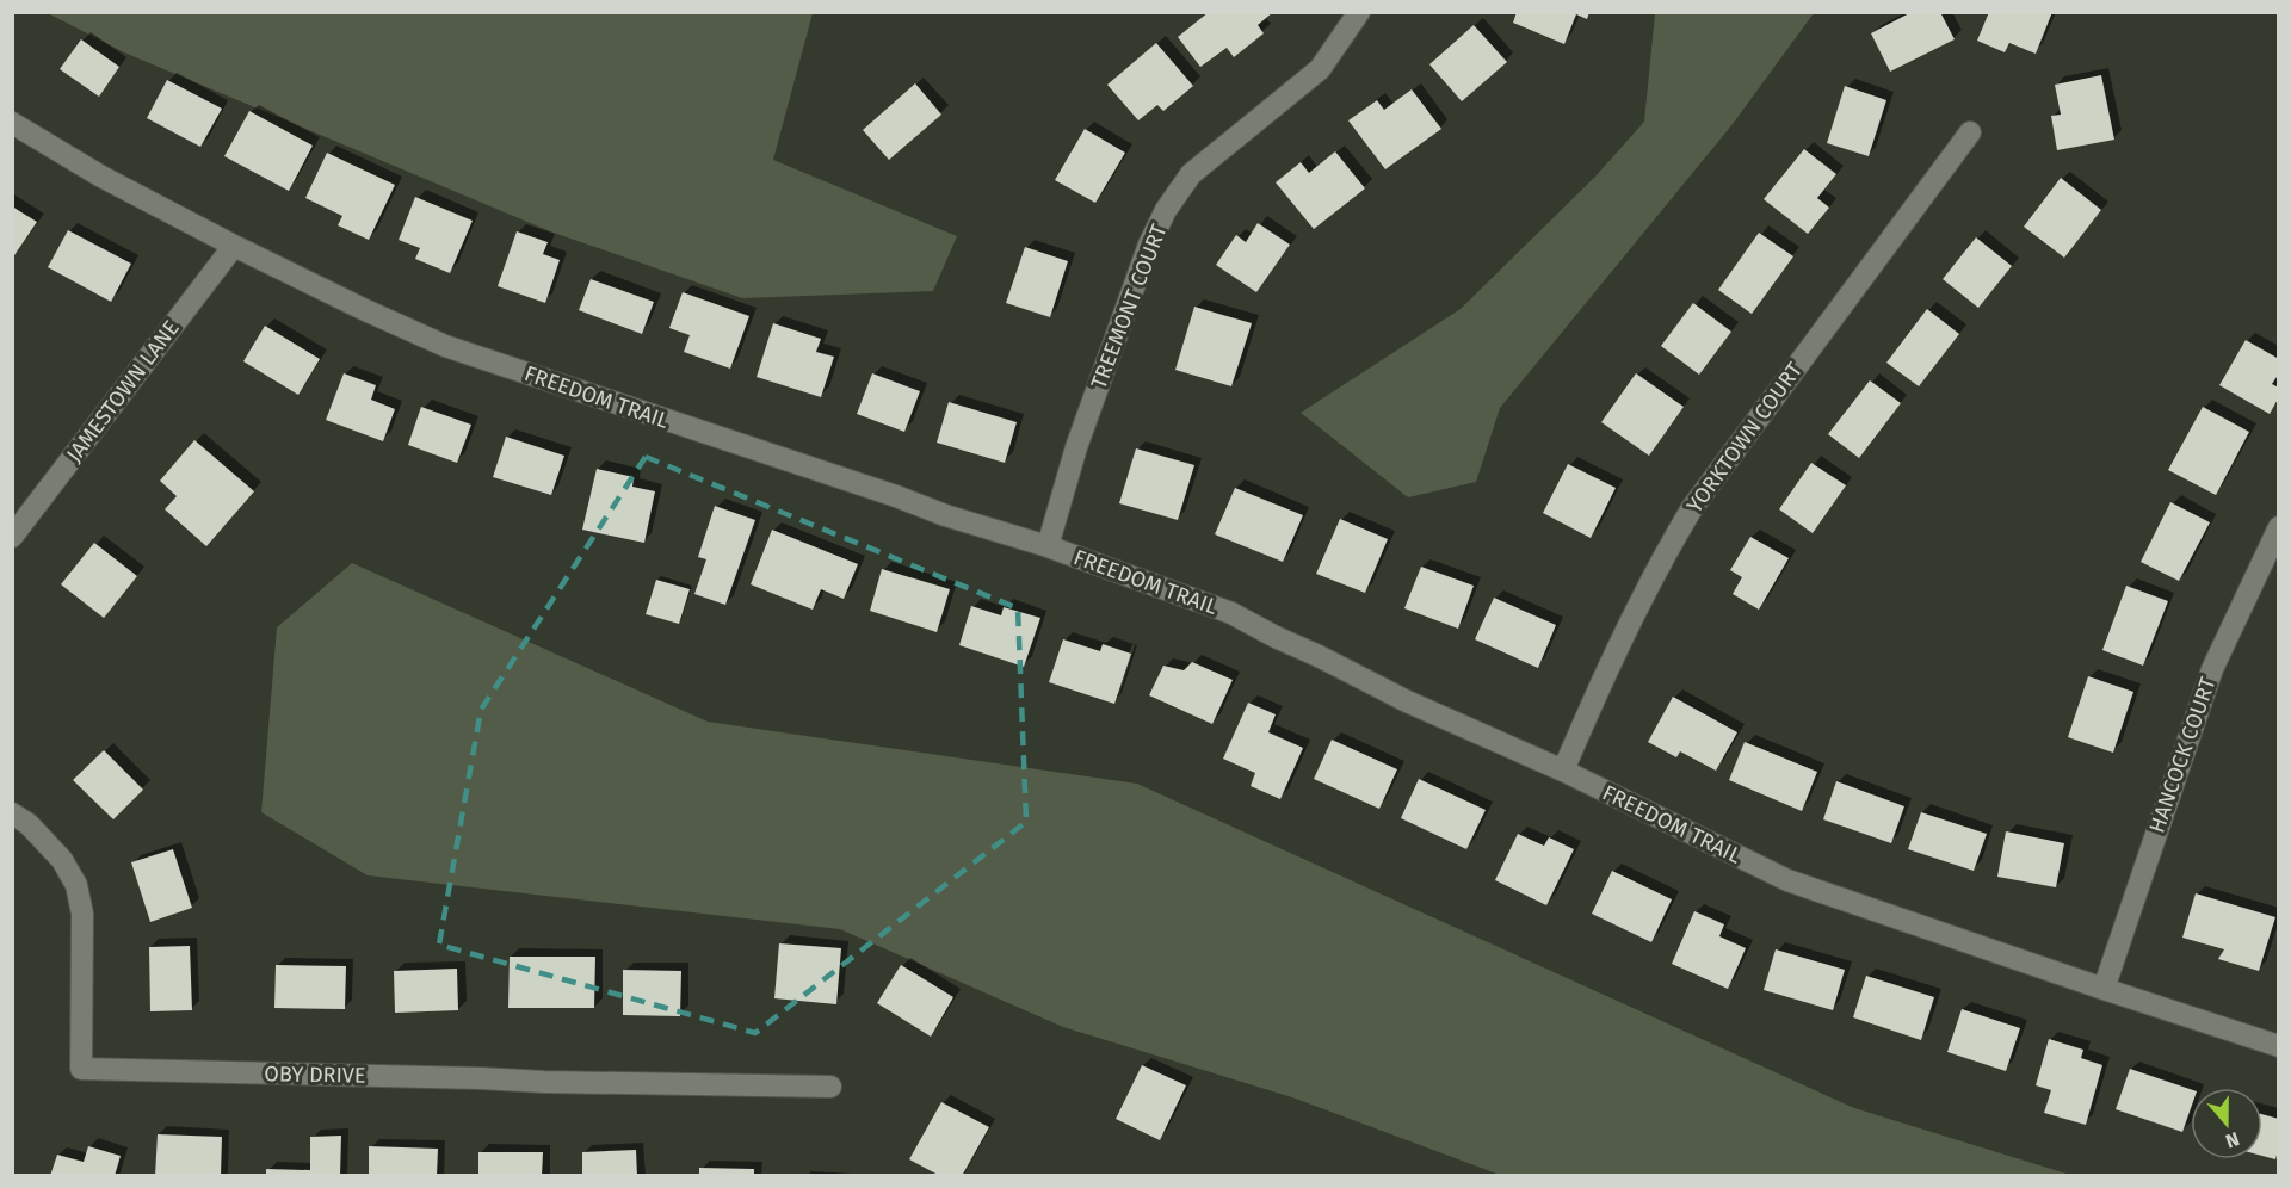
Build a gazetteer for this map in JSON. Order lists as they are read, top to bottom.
{
  "streets": {
    "street": [
      "TREEMONT COURT",
      "JAMESTOWN LANE",
      "FREEDOM TRAIL",
      "YORKTOWN COURT",
      "HANCOCK COURT",
      "OBY DRIVE"
    ]
  },
  "crossings": [
    ["TREEMONT COURT", "FREEDOM TRAIL"],
    ["JAMESTOWN LANE", "FREEDOM TRAIL"],
    ["FREEDOM TRAIL", "YORKTOWN COURT"],
    ["FREEDOM TRAIL", "HANCOCK COURT"]
  ],
  "north": "bottom"
}
